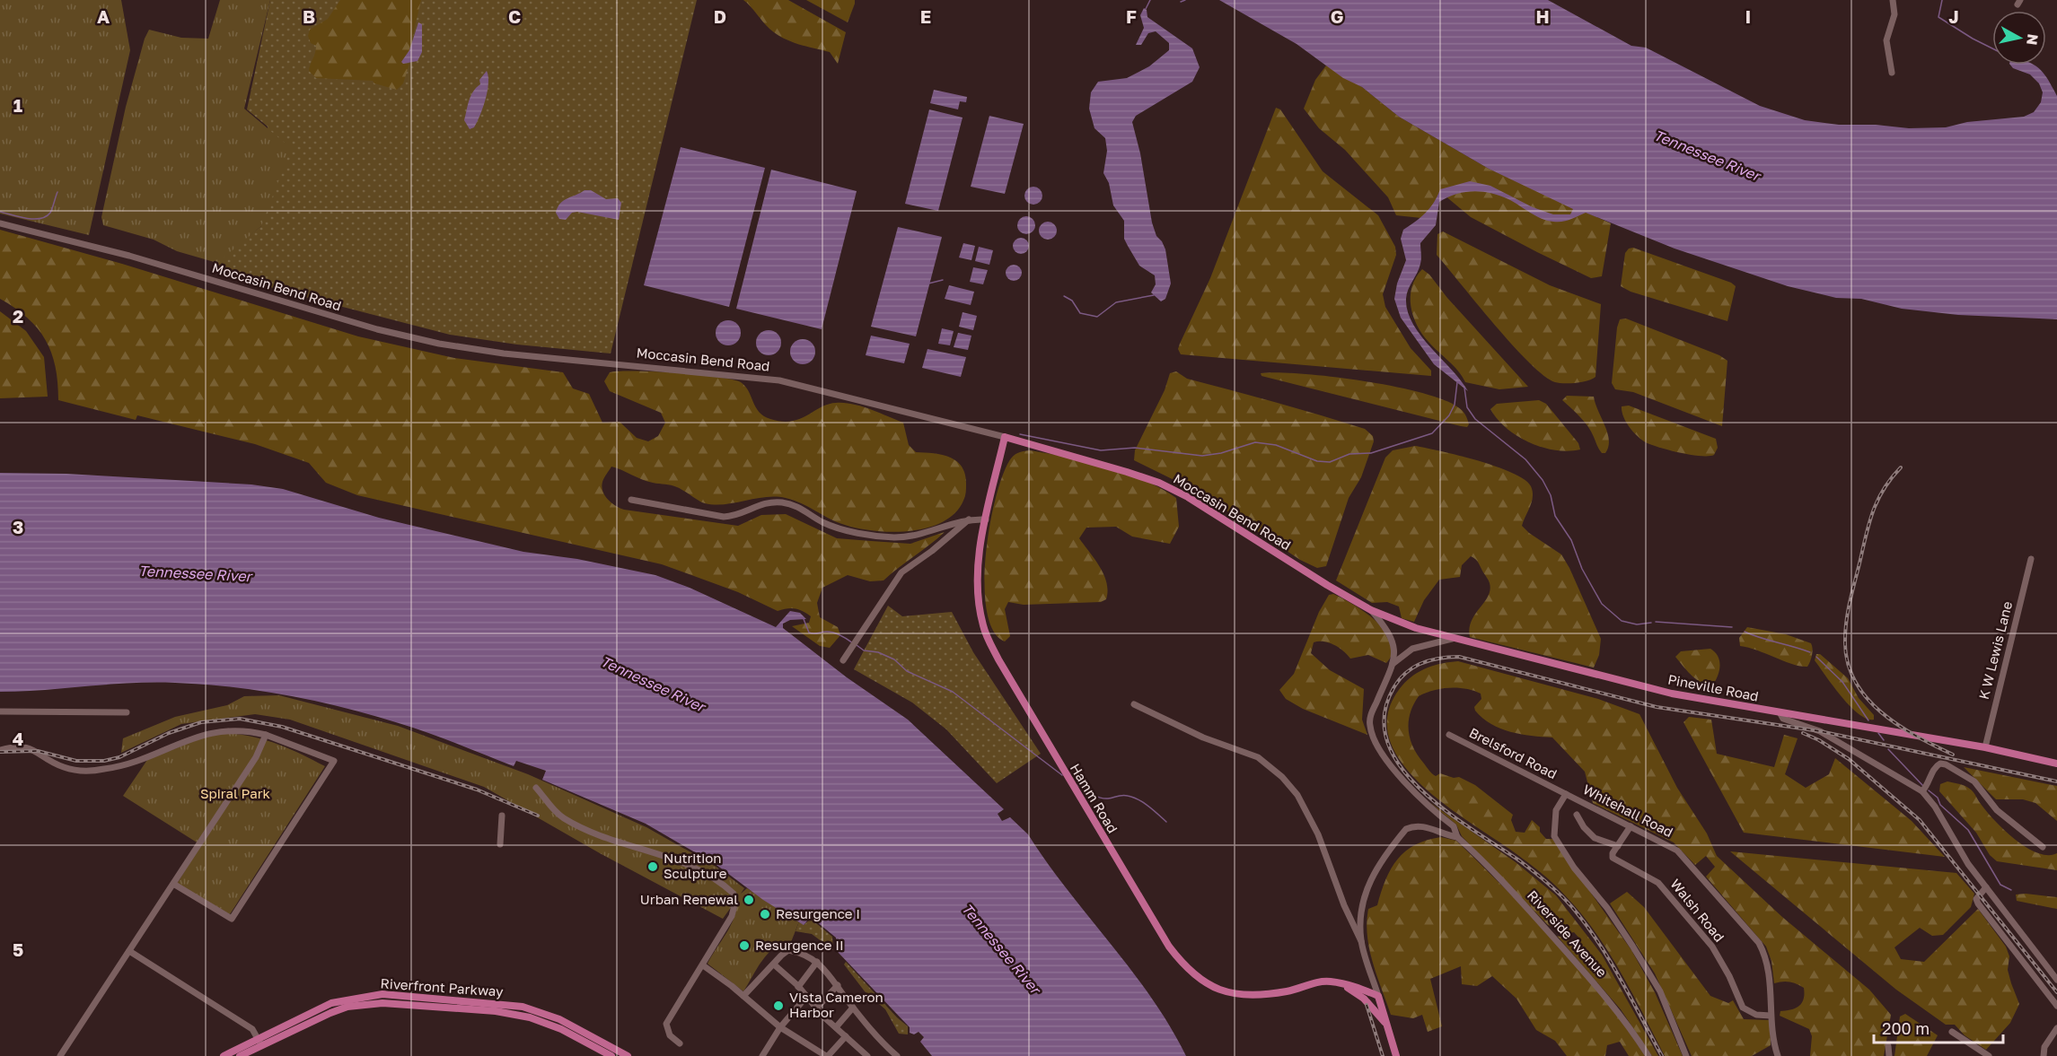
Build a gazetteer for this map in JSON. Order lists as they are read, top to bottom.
{
  "streets": {
    "main road": [
      "Moccasin Bend Road",
      "Pineville Road",
      "Hamm Road",
      "Riverfront Parkway"
    ],
    "street": [
      "K W Lewis Lane",
      "Brelsford Road",
      "Whitehall Road",
      "Walsh Road",
      "Riverside Avenue"
    ]
  },
  "crossings": [
    ["Moccasin Bend Road", "Pineville Road"],
    ["Moccasin Bend Road", "Hamm Road"],
    ["K W Lewis Lane", "Pineville Road"],
    ["Brelsford Road", "Whitehall Road"],
    ["Whitehall Road", "Walsh Road"]
  ],
  "water": ["Tennessee River"],
  "parks": ["Spiral Park"],
  "places": [
    "Nutrition Sculpture",
    "Urban Renewal",
    "Resurgence I",
    "Resurgence II",
    "Vista Cameron Harbor"
  ],
  "scale_bar": "200 m",
  "north": "right",
  "grid": {
    "columns": [
      "A",
      "B",
      "C",
      "D",
      "E",
      "F",
      "G",
      "H",
      "I",
      "J"
    ],
    "rows": [
      "1",
      "2",
      "3",
      "4",
      "5"
    ]
  }
}
